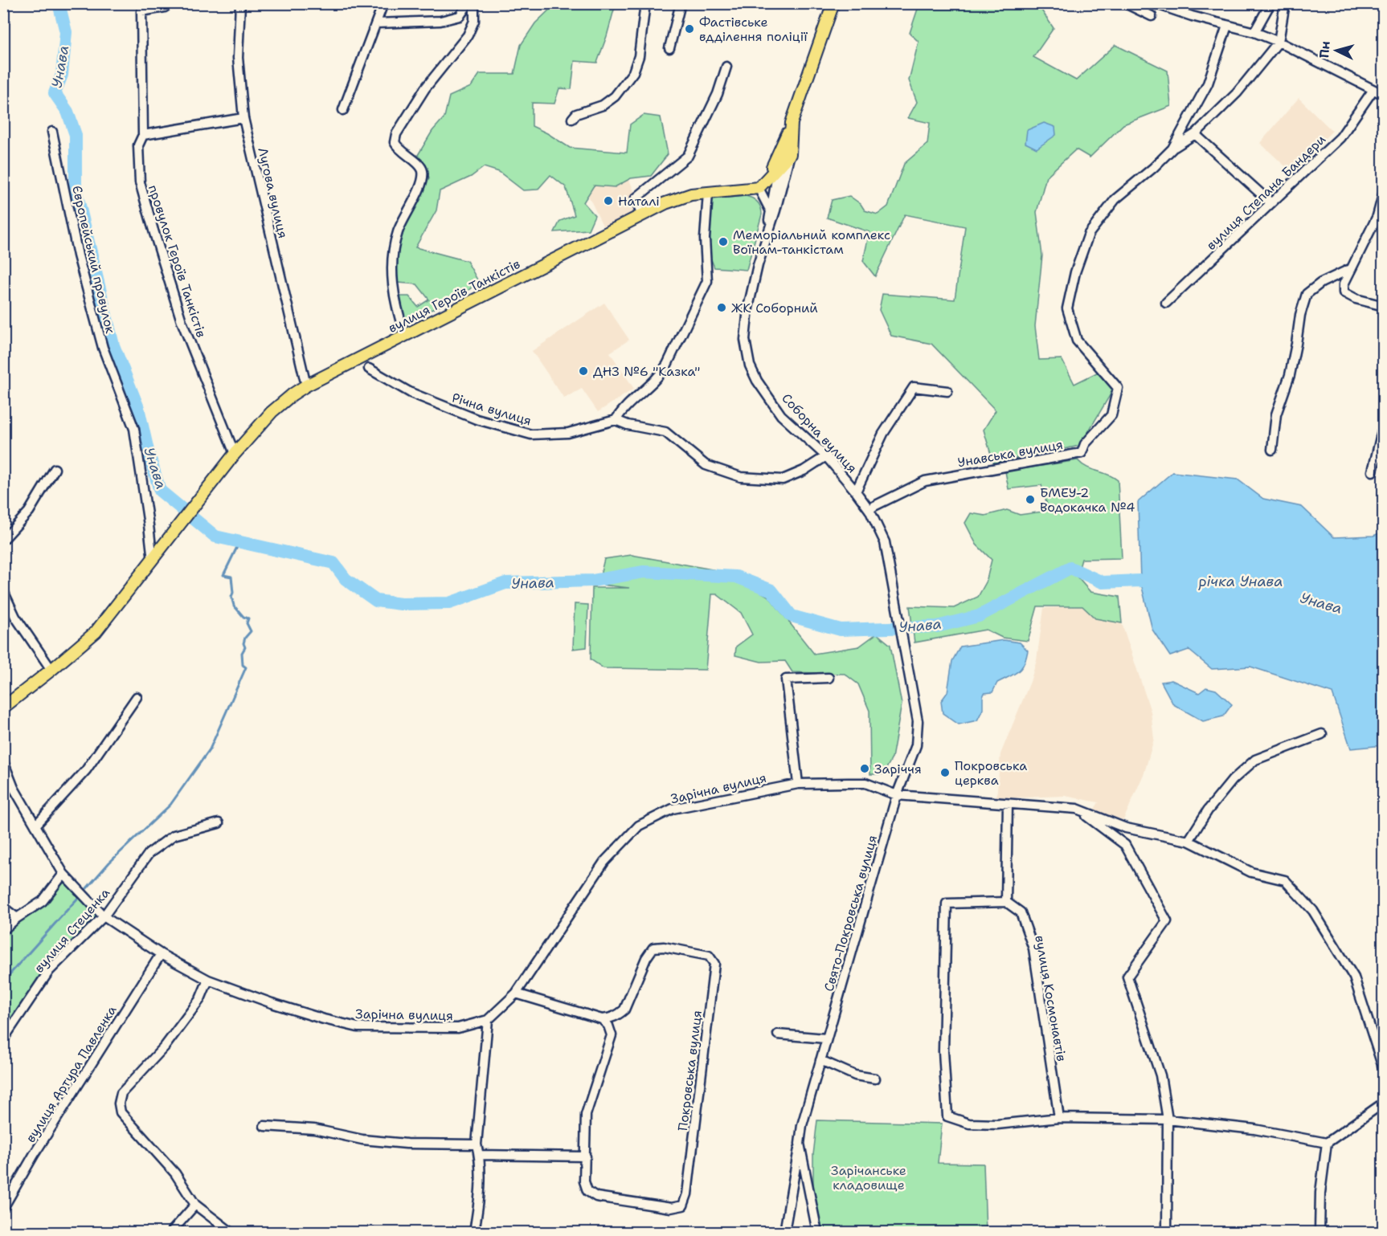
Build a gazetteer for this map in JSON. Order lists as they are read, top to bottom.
{
  "streets": {
    "main road": ["вулиця Героїв Танкістів", "Соборна вулиця"],
    "street": [
      "вулиця Степана Бандери",
      "Лугова вулиця",
      "Європейський провулок",
      "провулок Героїв Танкістів",
      "Річна вулиця",
      "Унавська вулиця",
      "Зарічна вулиця",
      "Свято-Покровська вулиця",
      "вулиця Стеценка",
      "вулиця Космонавтів",
      "Покровська вулиця",
      "вулиця Артура Павленка"
    ]
  },
  "crossings": [
    ["Лугова вулиця", "вулиця Героїв Танкістів"],
    ["Європейський провулок", "вулиця Героїв Танкістів"],
    ["провулок Героїв Танкістів", "вулиця Героїв Танкістів"],
    ["вулиця Героїв Танкістів", "Соборна вулиця"],
    ["Соборна вулиця", "Унавська вулиця"],
    ["Соборна вулиця", "Зарічна вулиця"],
    ["Соборна вулиця", "Свято-Покровська вулиця"],
    ["Зарічна вулиця", "Свято-Покровська вулиця"],
    ["Зарічна вулиця", "вулиця Стеценка"],
    ["Зарічна вулиця", "вулиця Артура Павленка"]
  ],
  "water": ["Унава", "річка Унава"],
  "parks": ["Зарічанське кладовище"],
  "places": [
    "Фастівське вдділення поліції",
    "Наталі",
    "Меморіальний комплекс Воїнам-танкістам",
    "ЖК Соборний",
    "ДНЗ №6 \"Казка\"",
    "БМЕУ-2 Водокачка №4",
    "Заріччя",
    "Покровська церква"
  ],
  "north": "left"
}
